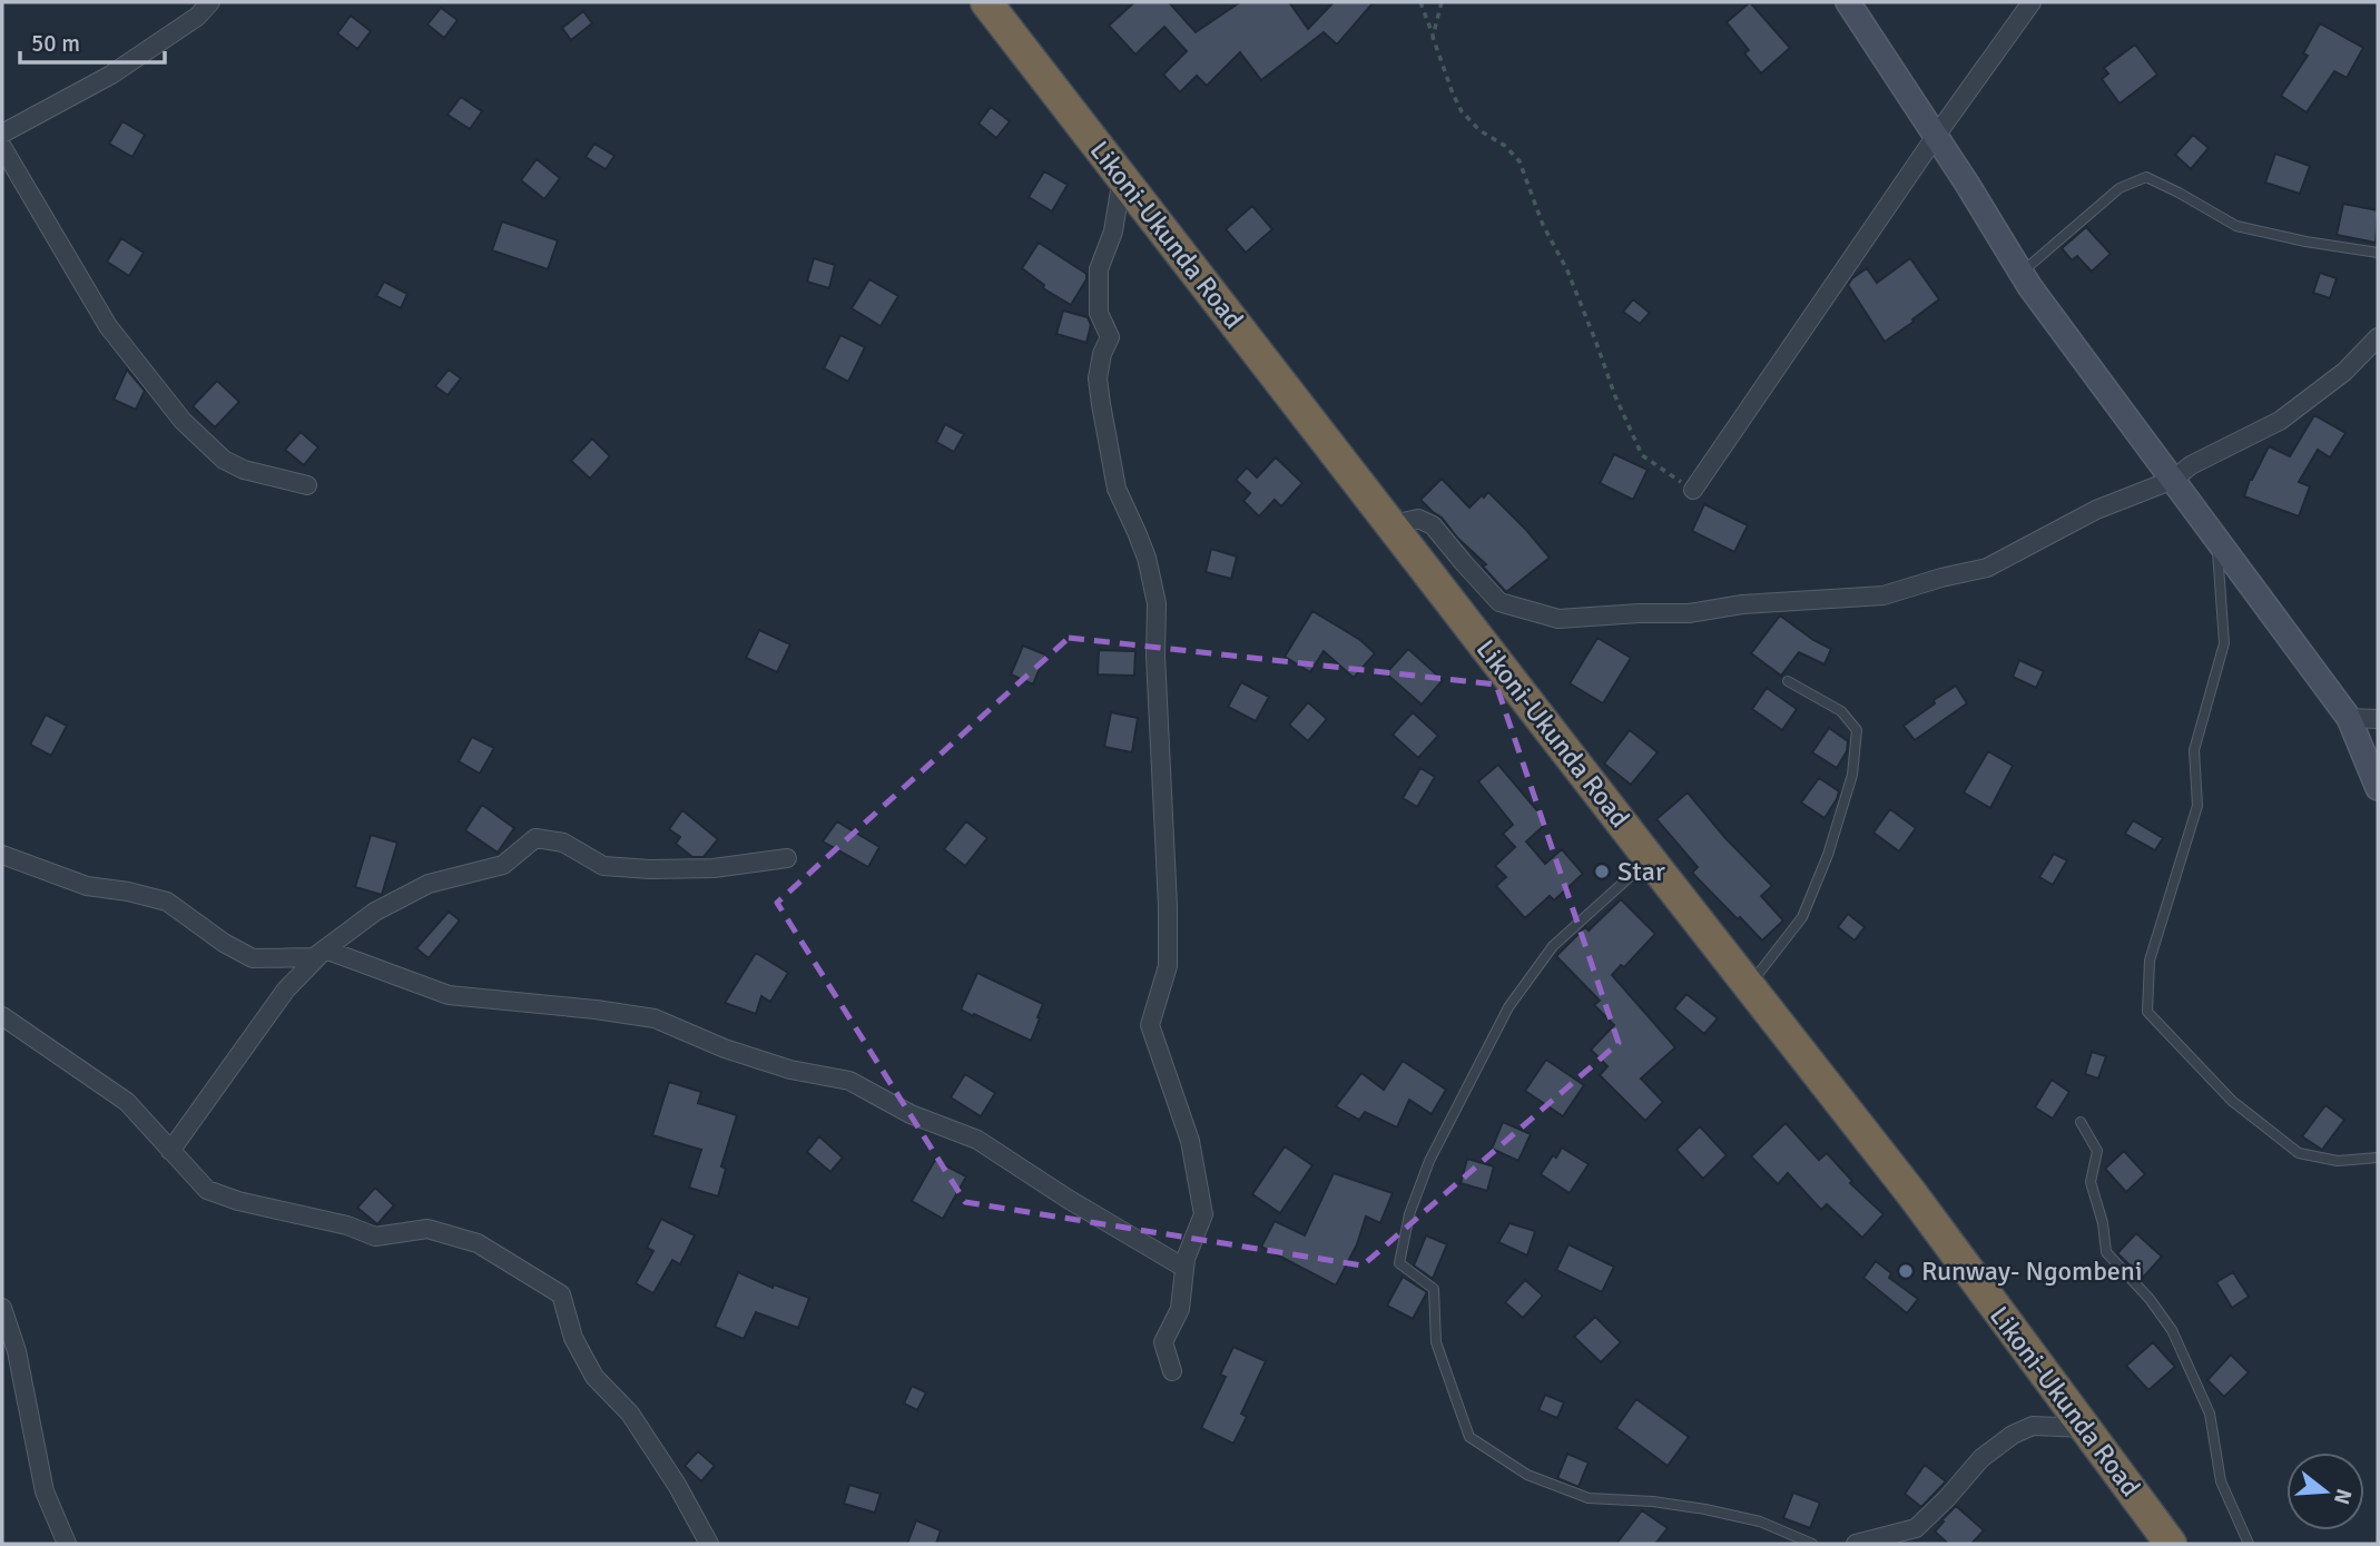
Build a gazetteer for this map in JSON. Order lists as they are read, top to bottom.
{
  "streets": {
    "highway": ["Likoni-Ukunda Road"]
  },
  "places": ["Star", "Runway- Ngombeni"],
  "scale_bar": "50 m",
  "north": "right"
}
